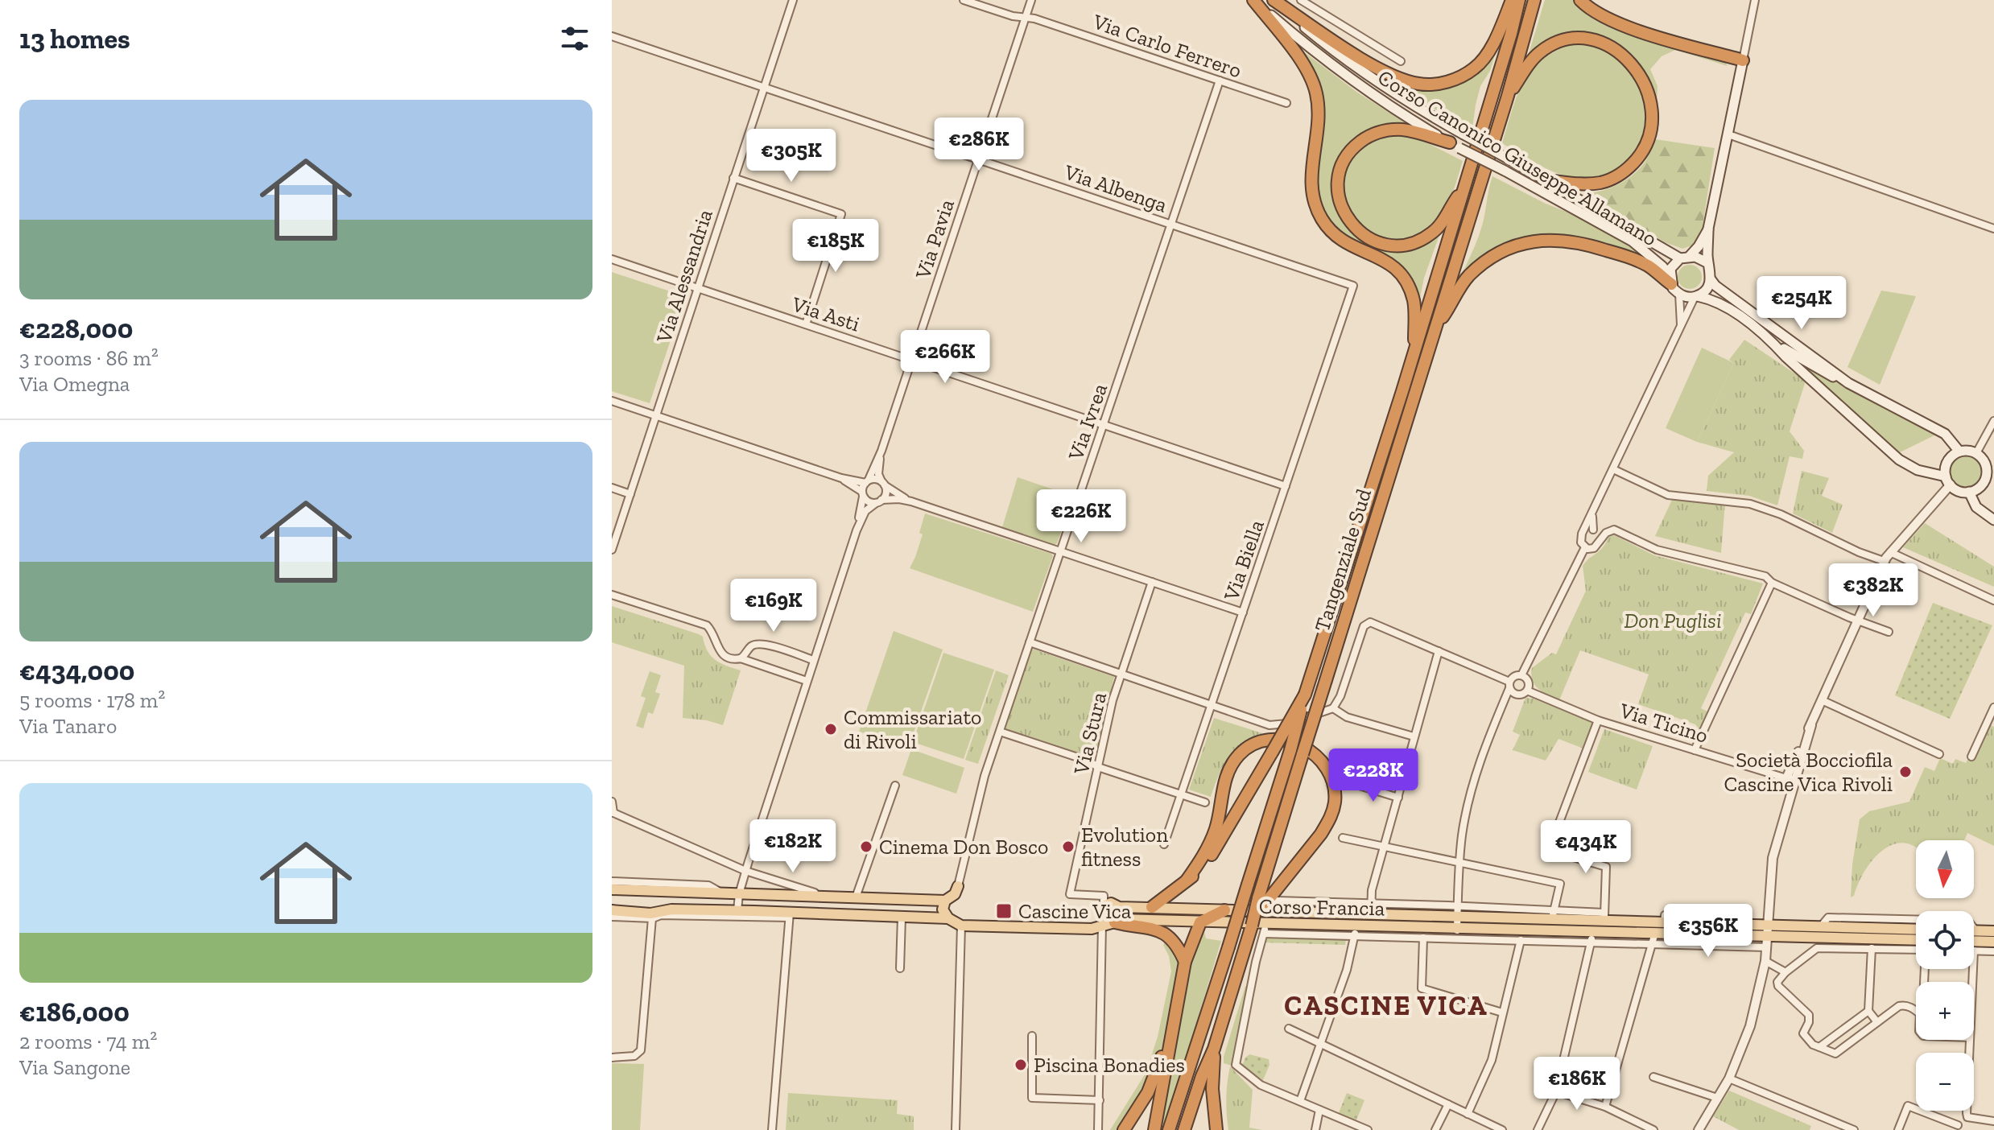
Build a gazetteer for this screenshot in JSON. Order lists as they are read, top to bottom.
{
  "streets": {
    "highway": ["Tangenziale Sud"],
    "main road": ["Corso Canonico Giuseppe Allamano", "Corso Francia"],
    "street": [
      "Via Carlo Ferrero",
      "Via Albenga",
      "Via Pavia",
      "Via Alessandria",
      "Via Asti",
      "Via Ivrea",
      "Via Biella",
      "Via Ticino",
      "Via Stura"
    ]
  },
  "crossings": [
    ["Via Carlo Ferrero", "Via Pavia"],
    ["Via Carlo Ferrero", "Via Ivrea"],
    ["Via Albenga", "Via Pavia"],
    ["Via Albenga", "Via Alessandria"],
    ["Via Albenga", "Via Ivrea"],
    ["Via Albenga", "Via Biella"],
    ["Via Pavia", "Via Asti"],
    ["Via Alessandria", "Via Asti"],
    ["Via Asti", "Via Ivrea"],
    ["Via Asti", "Via Biella"],
    ["Via Stura", "Corso Francia"]
  ],
  "districts": ["CASCINE VICA"],
  "parks": ["Don Puglisi"],
  "places": {
    "other": [
      "Commissariato di Rivoli",
      "Società Bocciofila Cascine Vica Rivoli",
      "Cinema Don Bosco",
      "Evolution fitness",
      "Piscina Bonadies"
    ],
    "transit": ["Cascine Vica"]
  },
  "north": "bottom",
  "page": {
    "heading": "13 homes",
    "list": [
      {
        "name": "€228,000",
        "note": "3 rooms · 86 m² · Via Omegna"
      },
      {
        "name": "€434,000",
        "note": "5 rooms · 178 m² · Via Tanaro"
      },
      {
        "name": "€186,000",
        "note": "2 rooms · 74 m² · Via Sangone"
      }
    ],
    "price": [
      "€286K",
      "€305K",
      "€185K",
      "€254K",
      "€266K",
      "€226K",
      "€382K",
      "€169K",
      "€228K",
      "€182K",
      "€434K",
      "€356K",
      "€186K"
    ],
    "map_buttons": ["+", "−"]
  }
}
